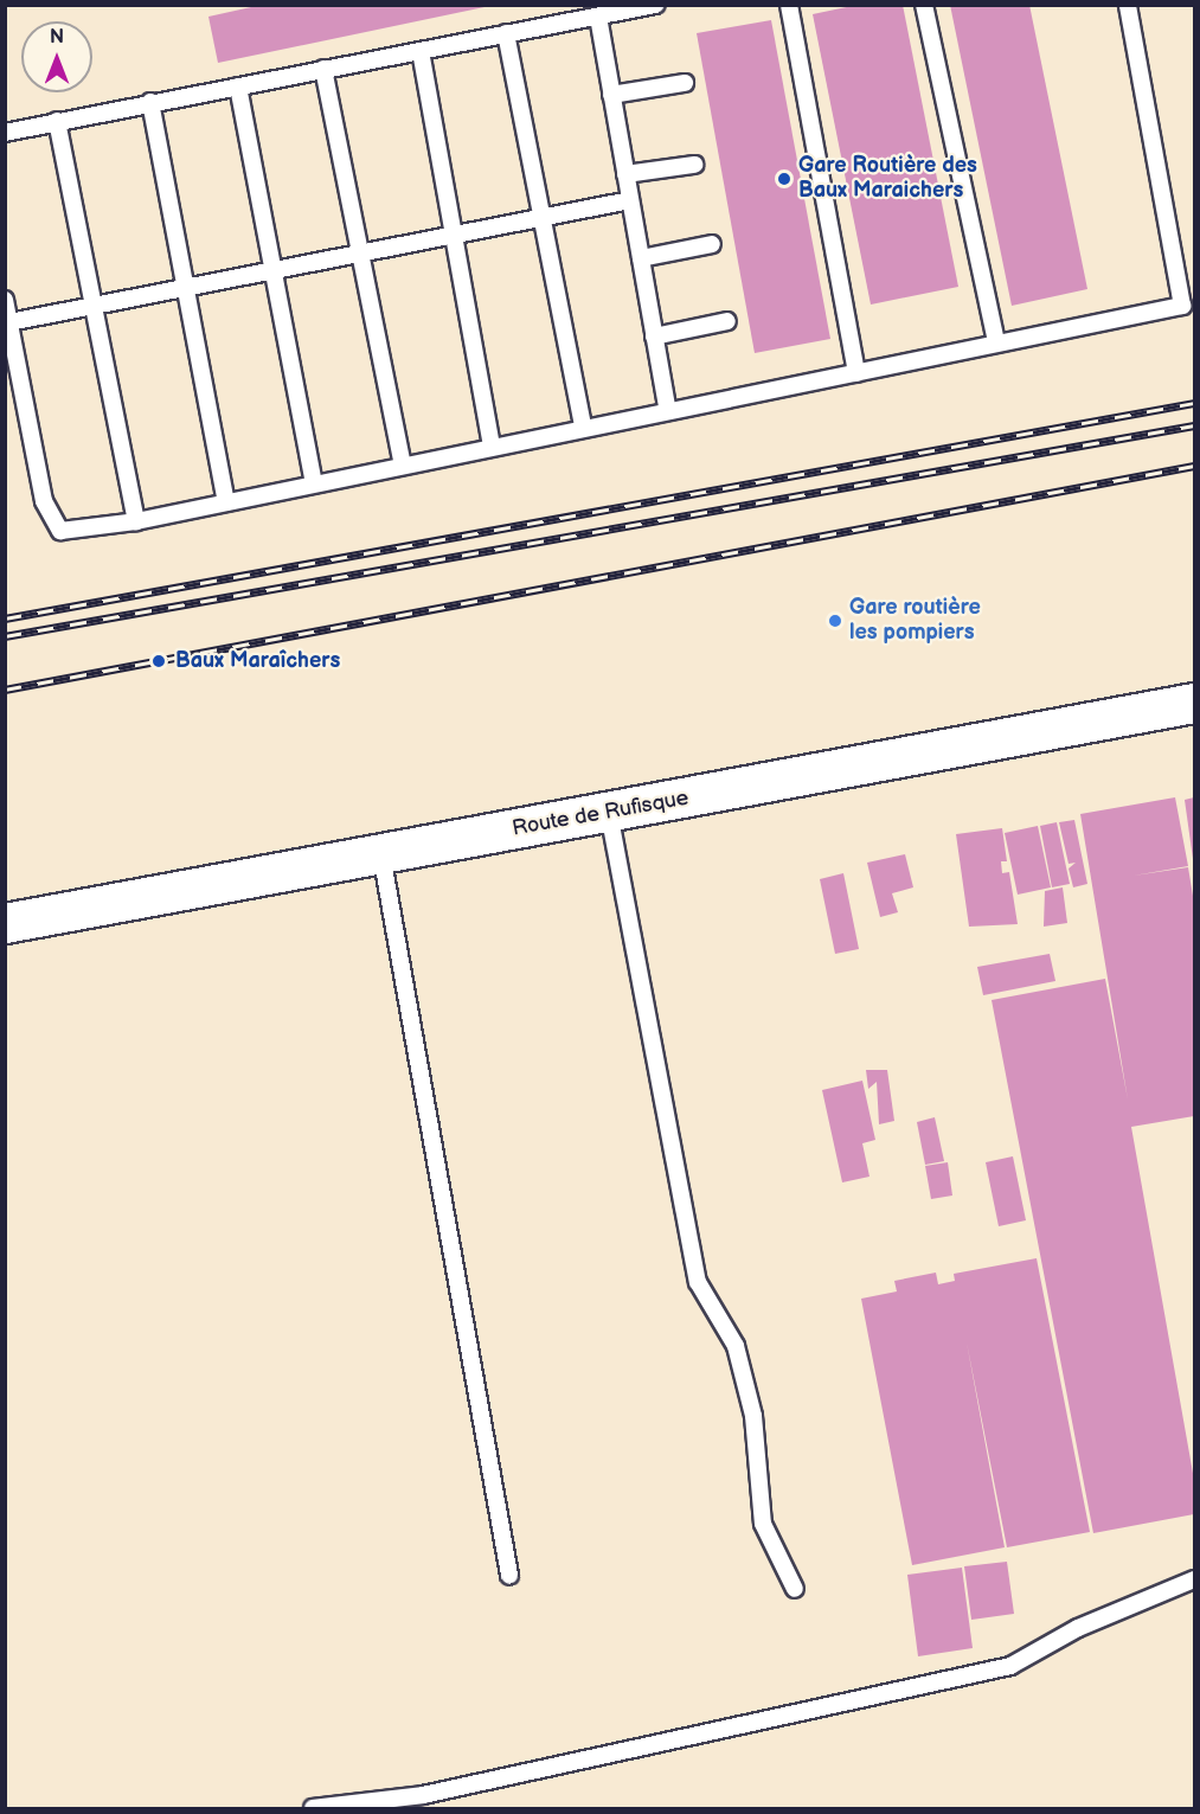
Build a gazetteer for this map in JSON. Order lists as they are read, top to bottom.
{
  "streets": {
    "main road": ["Route de Rufisque"]
  },
  "places": ["Gare Routière des Baux Maraichers", "Gare routière les pompiers", "Baux Maraîchers"],
  "north": "top"
}
